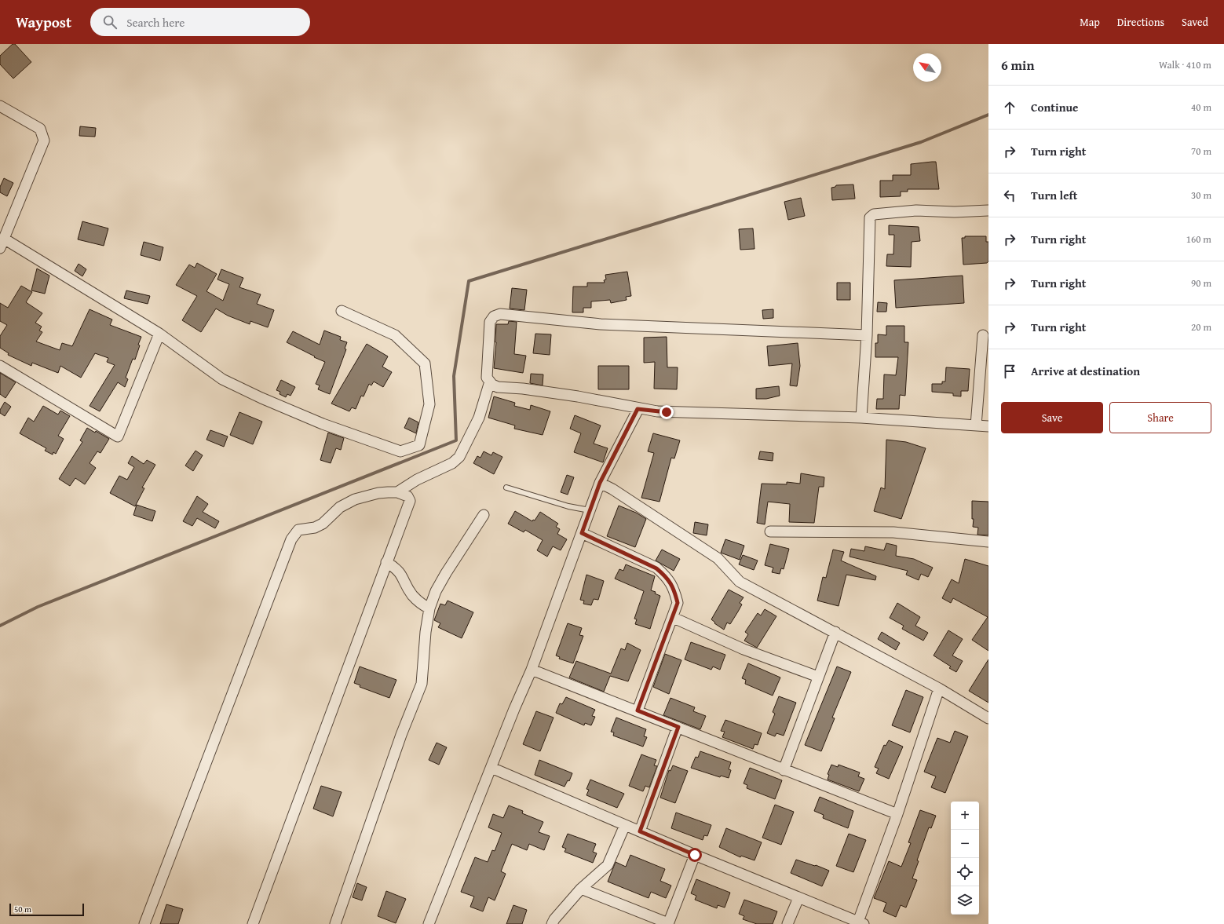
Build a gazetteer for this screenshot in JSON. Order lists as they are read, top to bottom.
{
  "scale_bar": "50 m",
  "north": "top left",
  "page": {
    "header": "Waypost",
    "search": "Search here",
    "nav": ["Map", "Directions", "Saved"],
    "heading": ["6 min", "Walk · 410 m"],
    "list": [
      ["Continue", "40 m"],
      ["Turn right", "70 m"],
      ["Turn left", "30 m"],
      ["Turn right", "160 m"],
      ["Turn right", "90 m"],
      ["Turn right", "20 m"],
      "Arrive at destination"
    ],
    "buttons": ["Save", "Share"],
    "map_buttons": ["+", "−"],
    "scale": "50 m"
  }
}
